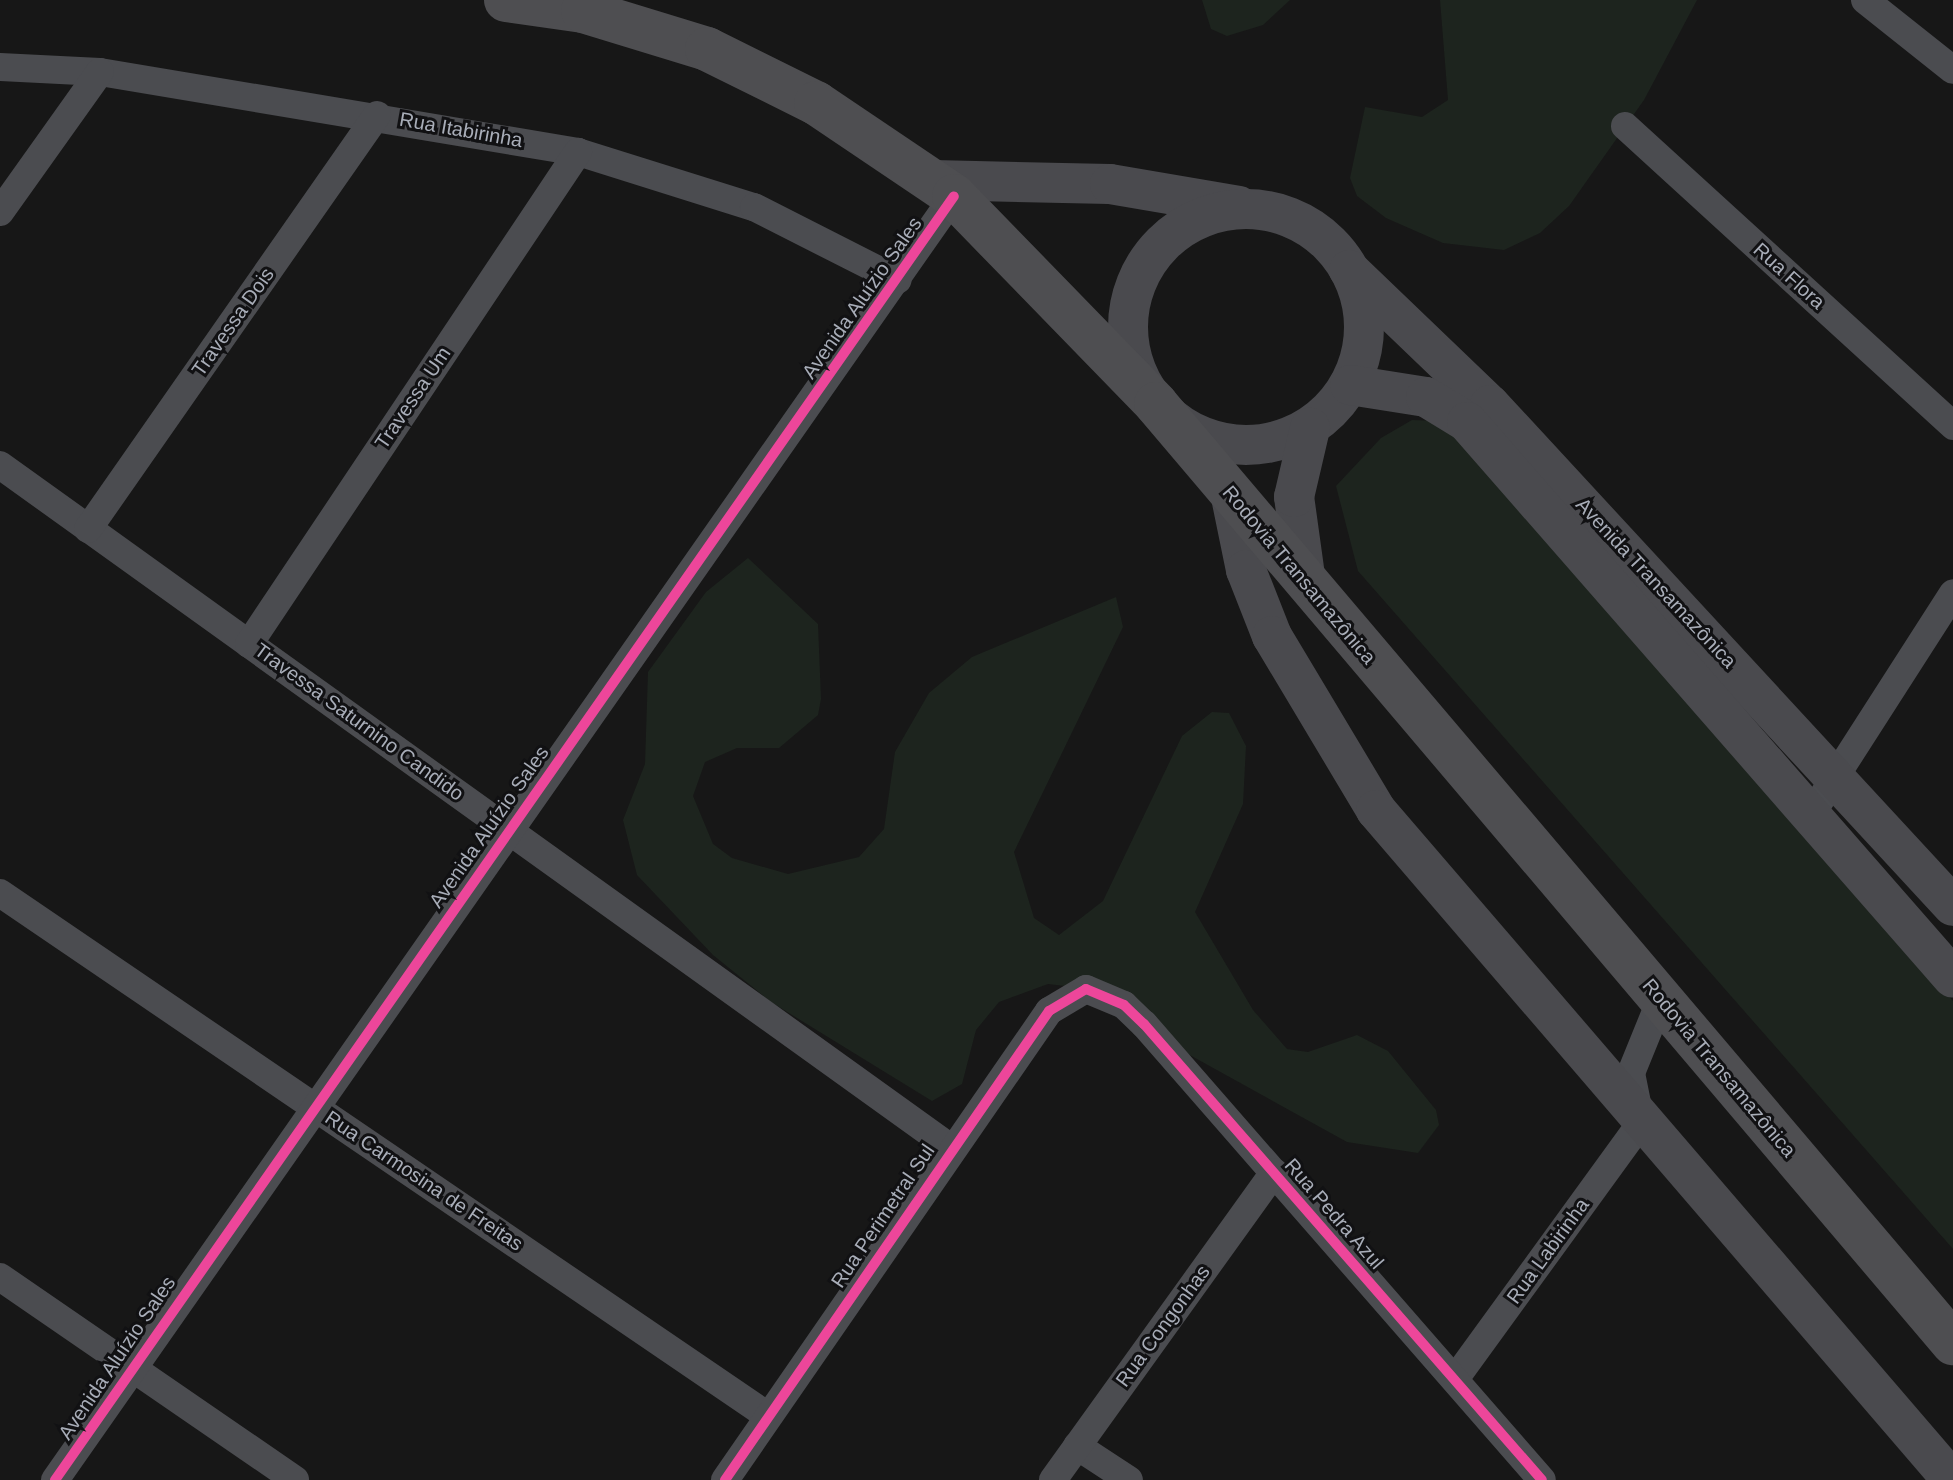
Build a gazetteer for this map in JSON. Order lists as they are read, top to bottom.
{
  "streets": {
    "highway": ["Rodovia Transamazônica"],
    "street": [
      "Rua Itabirinha",
      "Rua Flora",
      "Avenida Aluízio Sales",
      "Travessa Dois",
      "Travessa Um",
      "Avenida Transamazônica",
      "Travessa Saturnino Candido",
      "Rua Carmosina de Freitas",
      "Rua Pedra Azul",
      "Rua Perimetral Sul",
      "Rua Labirinha",
      "Rua Congonhas"
    ]
  },
  "crossings": [
    ["Rua Itabirinha", "Avenida Aluízio Sales"],
    ["Rua Itabirinha", "Travessa Dois"],
    ["Rua Itabirinha", "Travessa Um"],
    ["Avenida Aluízio Sales", "Rodovia Transamazônica"],
    ["Avenida Aluízio Sales", "Avenida Transamazônica"],
    ["Avenida Aluízio Sales", "Travessa Saturnino Candido"],
    ["Avenida Aluízio Sales", "Rua Carmosina de Freitas"],
    ["Travessa Dois", "Travessa Saturnino Candido"],
    ["Travessa Um", "Travessa Saturnino Candido"],
    ["Rodovia Transamazônica", "Avenida Transamazônica"],
    ["Travessa Saturnino Candido", "Rua Perimetral Sul"],
    ["Rua Carmosina de Freitas", "Rua Perimetral Sul"],
    ["Rua Pedra Azul", "Rua Perimetral Sul"],
    ["Rua Pedra Azul", "Rua Labirinha"],
    ["Rua Pedra Azul", "Rua Congonhas"]
  ]
}
